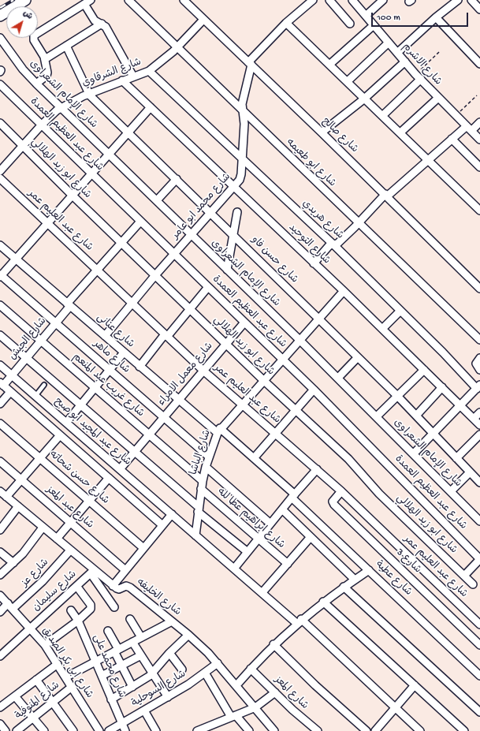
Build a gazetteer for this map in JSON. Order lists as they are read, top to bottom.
{
  "streets": {
    "street": [
      "شارع الاشرم",
      "شارع الشرقاوي",
      "شارع الإمام الشعراوى",
      "شارع عبد العظيم العمدة",
      "شارع صالح",
      "شارع ابو طعيمه",
      "شارع ابو زيد الهلالي",
      "شارع محمد ابو عامر",
      "شارع هريدي",
      "شارع عبد العليم عمر",
      "شارع التوحيد",
      "شارع حسن فاو",
      "شارع عنانى",
      "شارع الجيش",
      "شارع ماهر",
      "شارع معمل الامراء",
      "شارع غريب عبد المنعم",
      "شارع عبد المجيد ابو صبح",
      "شارع الباشا",
      "شارع حسن شحاته",
      "شارع عبد المعز",
      "شارع ابراهيم عطا لله",
      "شارع 3",
      "شارع عز",
      "شارع عطية",
      "شارع سليمان",
      "شارع الخليفه",
      "شارع ابى بكر الصديق",
      "شارع محمد على",
      "شارع السوحلية",
      "شارع المعز",
      "شارع المنوفية"
    ]
  },
  "crossings": [
    ["شارع الشرقاوي", "شارع الإمام الشعراوى"],
    ["شارع الشرقاوي", "شارع عبد العظيم العمدة"],
    ["شارع الشرقاوي", "شارع صالح"],
    ["شارع الشرقاوي", "شارع ابو طعيمه"],
    ["شارع الشرقاوي", "شارع ابو زيد الهلالي"],
    ["شارع الشرقاوي", "شارع هريدي"],
    ["شارع الشرقاوي", "شارع التوحيد"],
    ["شارع الشرقاوي", "شارع حسن فاو"],
    ["شارع الإمام الشعراوى", "شارع محمد ابو عامر"],
    ["شارع الإمام الشعراوى", "شارع الباشا"],
    ["شارع عبد العظيم العمدة", "شارع محمد ابو عامر"],
    ["شارع عبد العظيم العمدة", "شارع الجيش"],
    ["شارع عبد العظيم العمدة", "شارع معمل الامراء"],
    ["شارع عبد العظيم العمدة", "شارع الباشا"],
    ["شارع صالح", "شارع محمد ابو عامر"],
    ["شارع ابو طعيمه", "شارع محمد ابو عامر"],
    ["شارع ابو زيد الهلالي", "شارع محمد ابو عامر"],
    ["شارع ابو زيد الهلالي", "شارع الجيش"],
    ["شارع ابو زيد الهلالي", "شارع معمل الامراء"],
    ["شارع ابو زيد الهلالي", "شارع الباشا"],
    ["شارع محمد ابو عامر", "شارع هريدي"],
    ["شارع محمد ابو عامر", "شارع عبد العليم عمر"],
    ["شارع محمد ابو عامر", "شارع التوحيد"],
    ["شارع محمد ابو عامر", "شارع حسن فاو"],
    ["شارع محمد ابو عامر", "شارع عنانى"],
    ["شارع عبد العليم عمر", "شارع الجيش"],
    ["شارع عبد العليم عمر", "شارع معمل الامراء"],
    ["شارع عبد العليم عمر", "شارع الباشا"],
    ["شارع عبد العليم عمر", "شارع 3"],
    ["شارع التوحيد", "شارع الباشا"],
    ["شارع حسن فاو", "شارع الباشا"],
    ["شارع عنانى", "شارع الجيش"],
    ["شارع عنانى", "شارع معمل الامراء"],
    ["شارع عنانى", "شارع الباشا"],
    ["شارع عنانى", "شارع عطية"],
    ["شارع الجيش", "شارع ماهر"],
    ["شارع الجيش", "شارع غريب عبد المنعم"],
    ["شارع الجيش", "شارع عبد المجيد ابو صبح"],
    ["شارع ماهر", "شارع معمل الامراء"],
    ["شارع ماهر", "شارع الباشا"],
    ["شارع معمل الامراء", "شارع غريب عبد المنعم"],
    ["شارع معمل الامراء", "شارع عبد المجيد ابو صبح"],
    ["شارع غريب عبد المنعم", "شارع الباشا"],
    ["شارع عبد المجيد ابو صبح", "شارع الباشا"],
    ["شارع الباشا", "شارع ابراهيم عطا لله"],
    ["شارع عز", "شارع ابى بكر الصديق"],
    ["شارع سليمان", "شارع ابى بكر الصديق"],
    ["شارع الخليفه", "شارع السوحلية"],
    ["شارع ابى بكر الصديق", "شارع المنوفية"],
    ["شارع محمد على", "شارع السوحلية"]
  ],
  "scale_bar": "100 m",
  "north": "top right"
}
